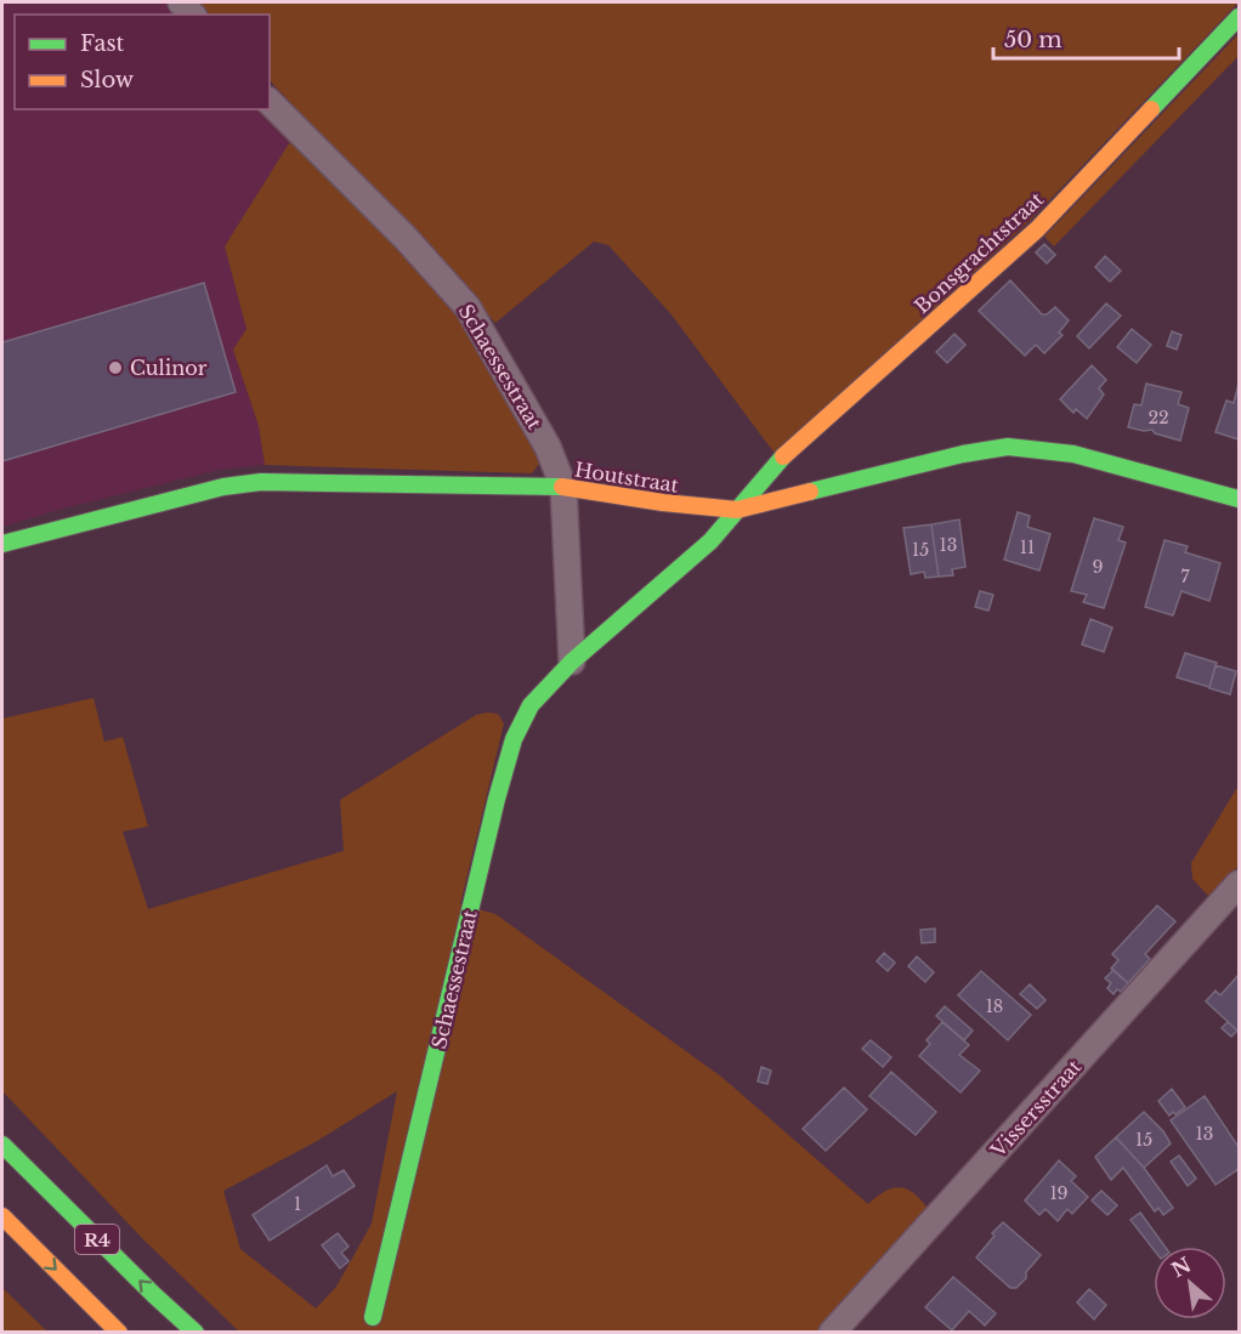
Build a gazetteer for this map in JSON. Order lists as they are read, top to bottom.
{
  "streets": {
    "main road": [
      "Bonsgrachtstraat",
      "Schaessestraat",
      "Houtstraat",
      "R4"
    ],
    "street": ["Vissersstraat"]
  },
  "crossings": [
    ["Bonsgrachtstraat", "Schaessestraat"],
    ["Bonsgrachtstraat", "Houtstraat"],
    ["Schaessestraat", "Houtstraat"]
  ],
  "places": ["Culinor"],
  "house_numbers": [
    "22",
    "13",
    "11",
    "15",
    "9",
    "7",
    "18",
    "13",
    "15",
    "19",
    "1"
  ],
  "legend": ["Fast", "Slow"],
  "scale_bar": "50 m",
  "north": "top left"
}
